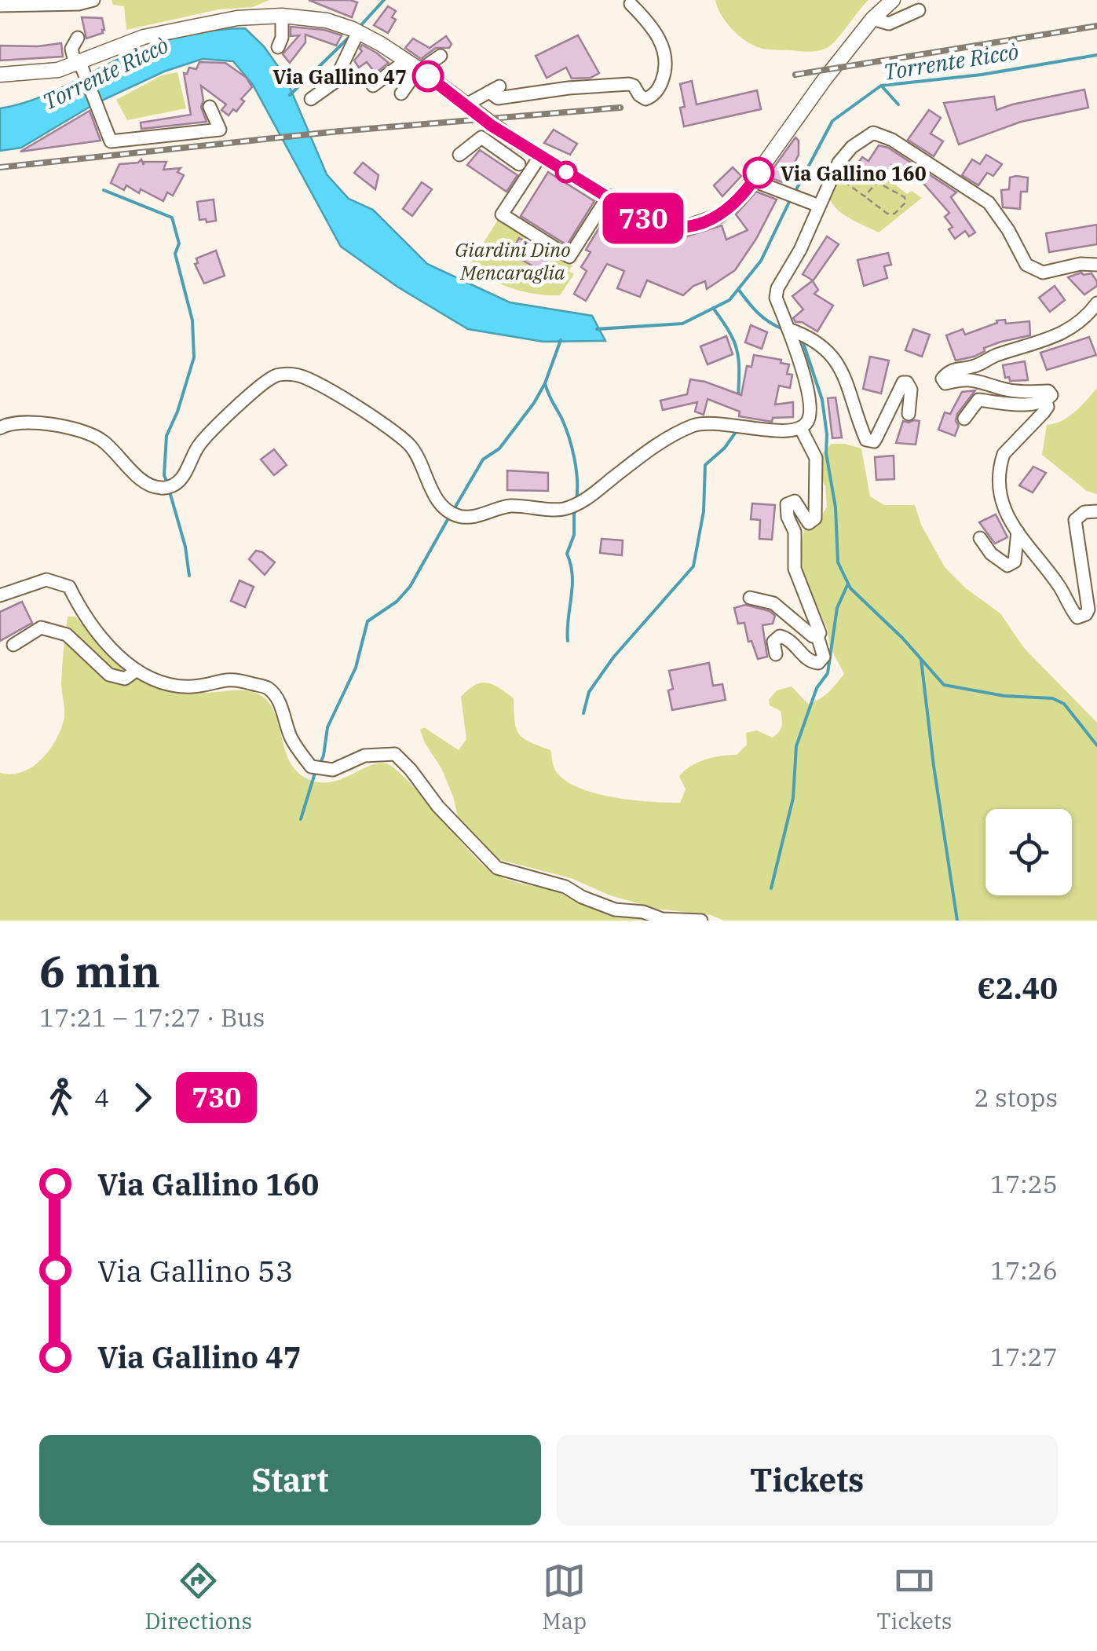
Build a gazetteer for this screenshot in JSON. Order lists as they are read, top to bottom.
{
  "water": ["Torrente Riccò"],
  "parks": ["Giardini Dino Mencaraglia"],
  "places": ["Via Gallino 47", "Via Gallino 160"],
  "lines": ["bus line 730"],
  "page": {
    "on_map": "730",
    "heading": ["6 min", "17:21 – 17:27 · Bus", "€2.40"],
    "legs": ["4", "730", "2 stops"],
    "list": [
      {
        "name": "Via Gallino 160",
        "value": "17:25"
      },
      {
        "name": "Via Gallino 53",
        "value": "17:26"
      },
      {
        "name": "Via Gallino 47",
        "value": "17:27"
      }
    ],
    "buttons": ["Start", "Tickets"],
    "tabs": ["Directions", "Map", "Tickets"]
  }
}
